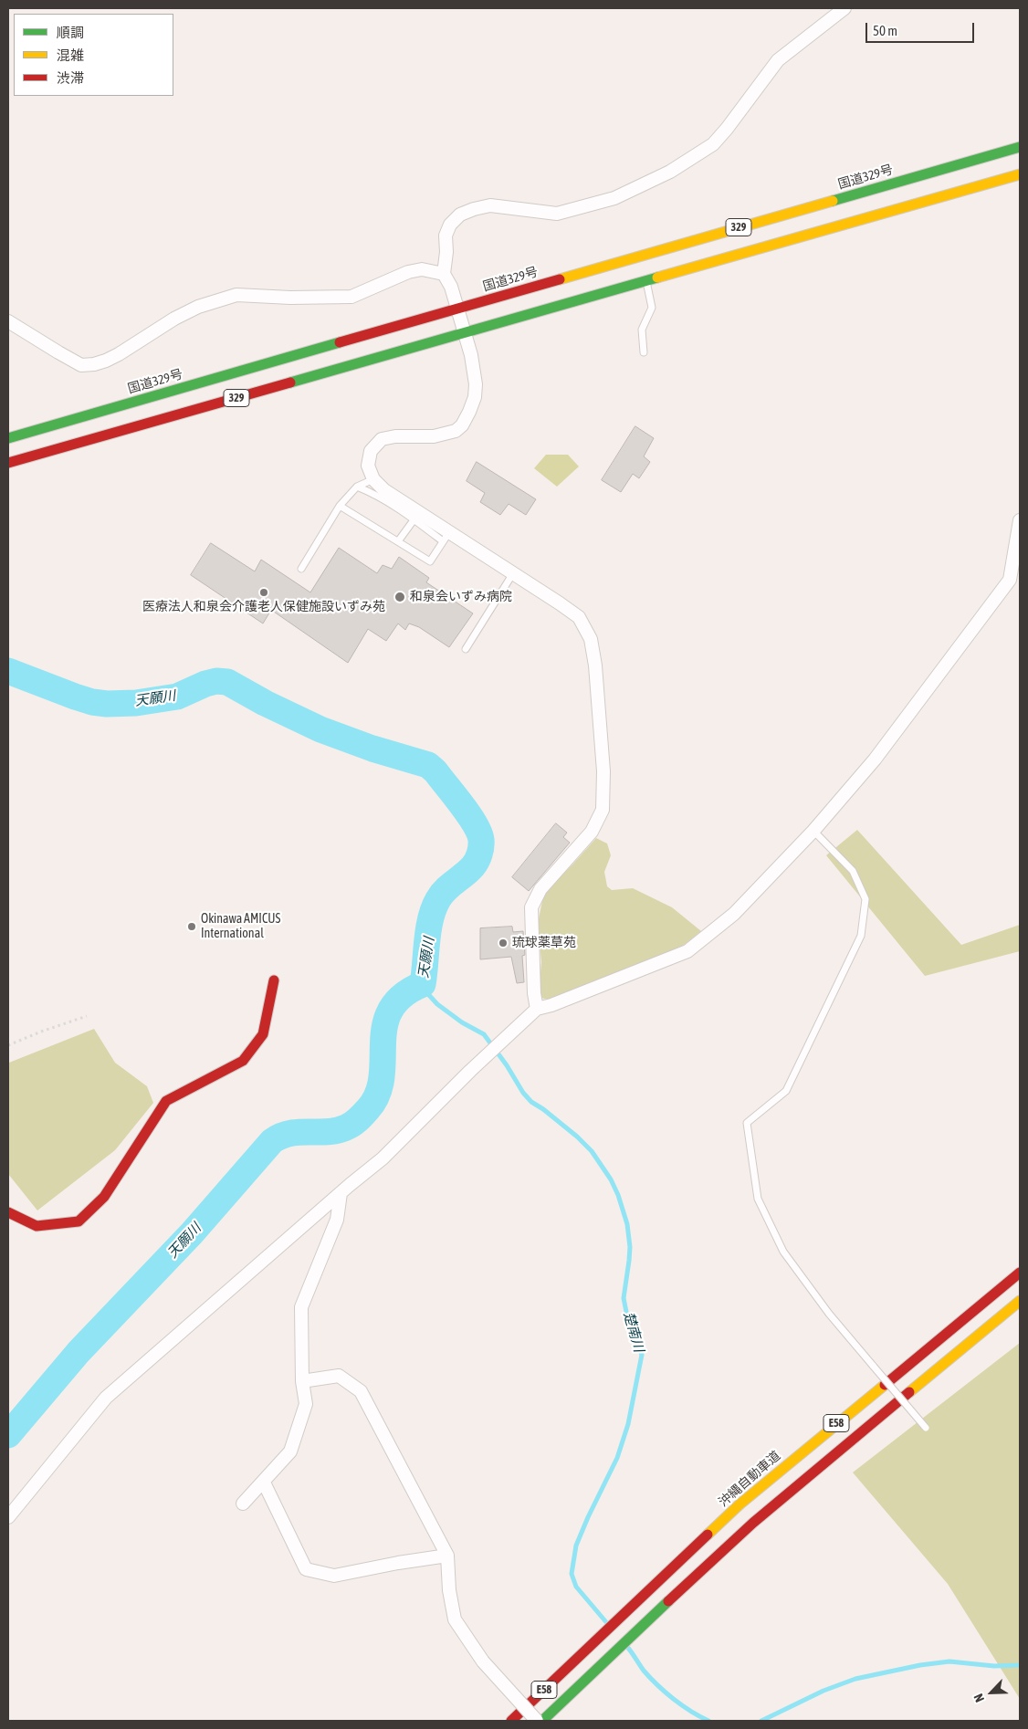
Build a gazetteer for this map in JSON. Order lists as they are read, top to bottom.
{
  "streets": {
    "main road": [
      "国道329号",
      "329",
      "E58",
      "沖縄自動車道"
    ]
  },
  "water": ["天願川", "楚南川"],
  "places": [
    "医療法人和泉会介護老人保健施設いずみ苑",
    "和泉会いずみ病院",
    "Okinawa AMICUS International",
    "琉球薬草苑"
  ],
  "legend": ["順調", "混雑", "渋滞"],
  "scale_bar": "50 m",
  "north": "bottom left"
}
